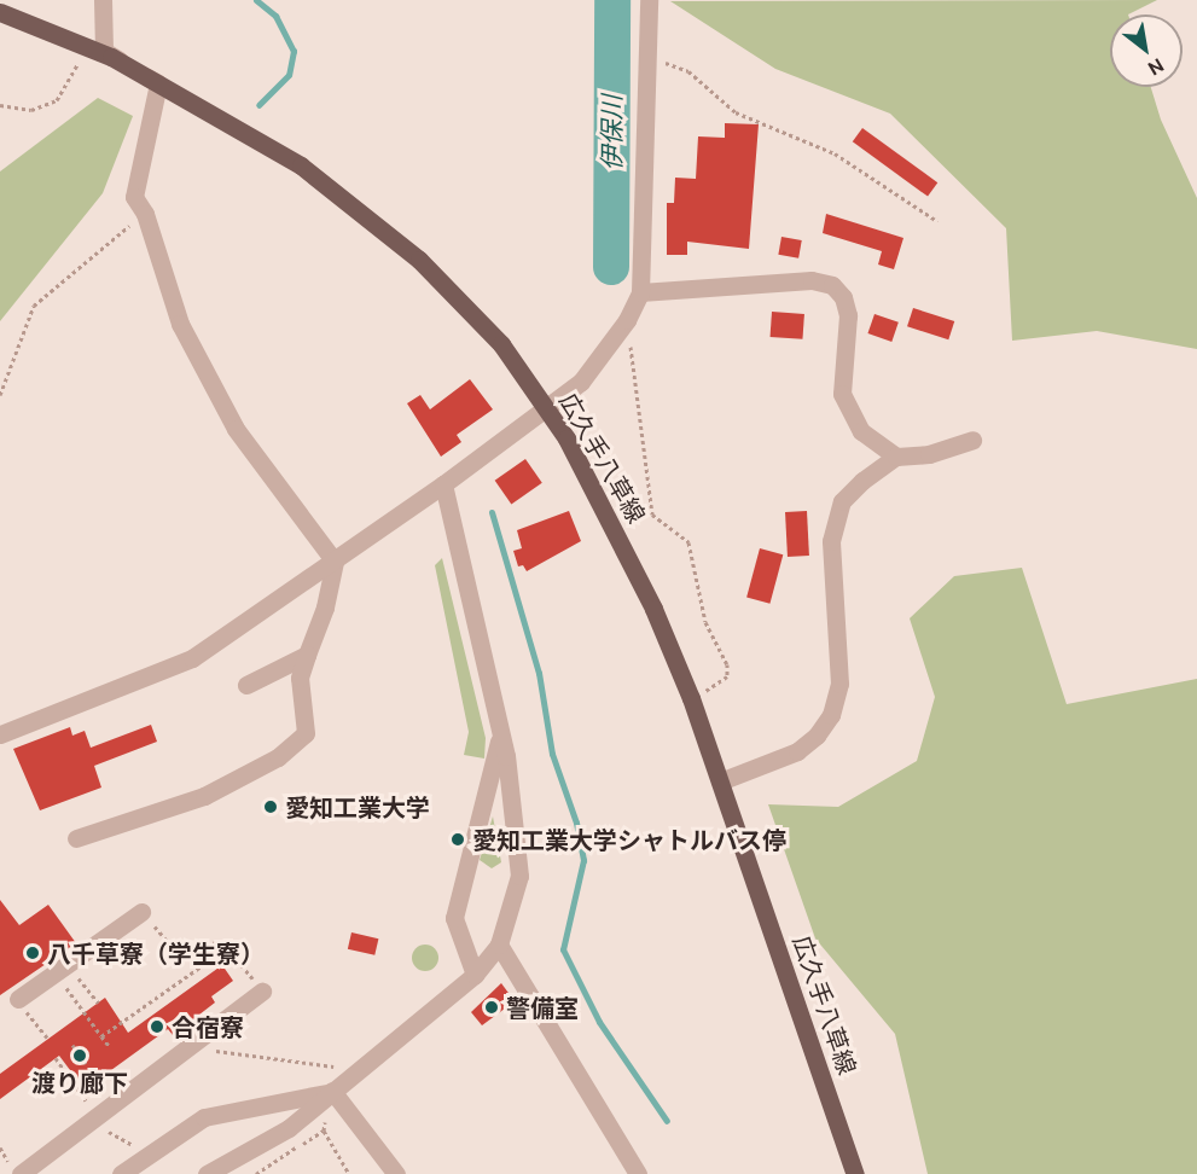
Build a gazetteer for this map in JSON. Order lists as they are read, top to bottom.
{
  "streets": {
    "main road": ["広久手八草線"]
  },
  "water": ["伊保川"],
  "places": [
    "愛知工業大学",
    "愛知工業大学シャトルバス停",
    "八千草寮（学生寮）",
    "警備室",
    "合宿寮",
    "渡り廊下"
  ],
  "north": "bottom right"
}
